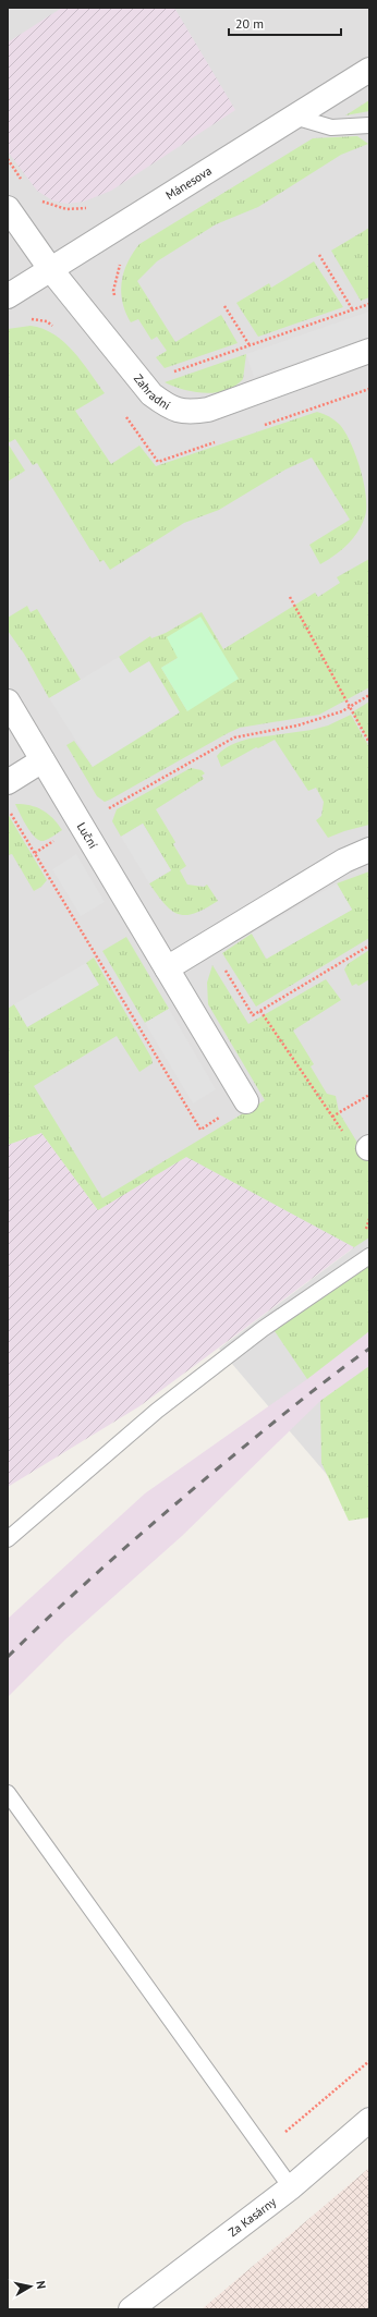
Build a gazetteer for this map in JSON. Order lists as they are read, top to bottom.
{
  "streets": {
    "street": [
      "Mánesova",
      "Zahradní",
      "Luční",
      "Za Kasárny"
    ]
  },
  "crossings": [
    ["Mánesova", "Zahradní"]
  ],
  "scale_bar": "20 m",
  "north": "right"
}
